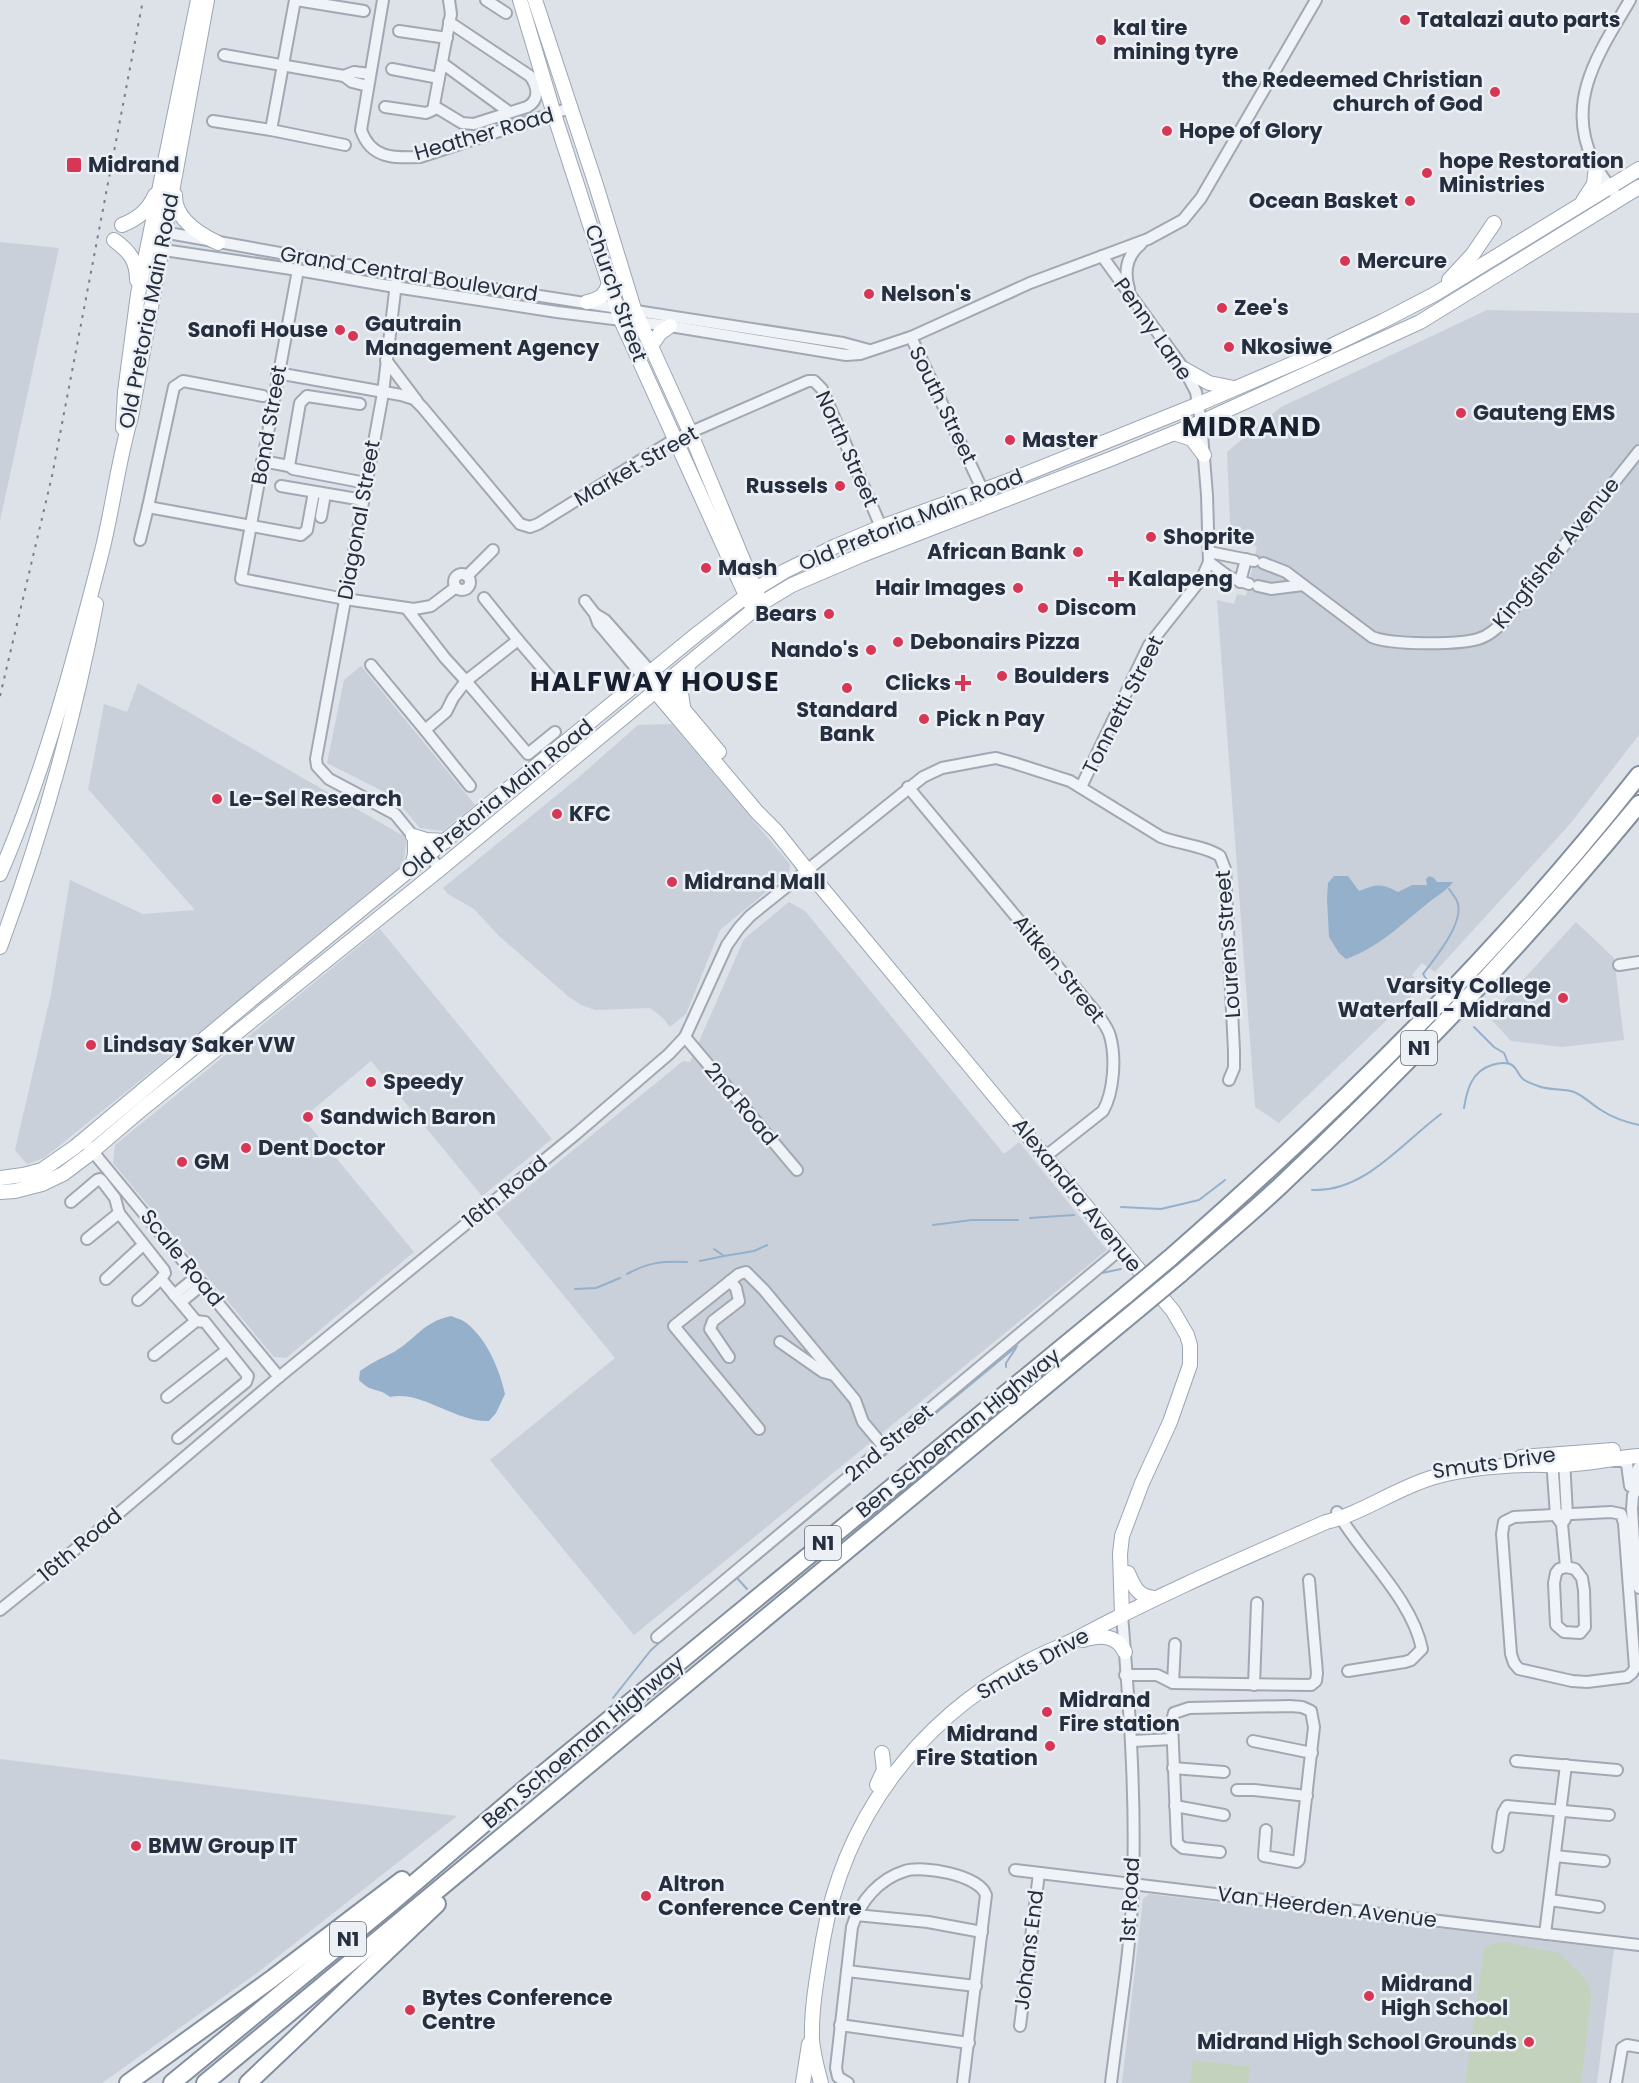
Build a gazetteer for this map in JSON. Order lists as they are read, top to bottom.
{
  "streets": {
    "highway": ["N1", "Ben Schoeman Highway"],
    "main road": [
      "Church Street",
      "Old Pretoria Main Road",
      "Alexandra Avenue",
      "Smuts Drive"
    ],
    "street": [
      "Heather Road",
      "Grand Central Boulevard",
      "Penny Lane",
      "South Street",
      "Bond Street",
      "North Street",
      "Market Street",
      "Diagonal Street",
      "Kingfisher Avenue",
      "Tonnetti Street",
      "Lourens Street",
      "Aitken Street",
      "2nd Road",
      "16th Road",
      "Scale Road",
      "2nd Street",
      "1st Road",
      "Van Heerden Avenue",
      "Johans End"
    ]
  },
  "crossings": [
    ["Heather Road", "Church Street"],
    ["Grand Central Boulevard", "Church Street"],
    ["Grand Central Boulevard", "Old Pretoria Main Road"],
    ["Grand Central Boulevard", "Bond Street"],
    ["Grand Central Boulevard", "Diagonal Street"],
    ["Church Street", "Old Pretoria Main Road"],
    ["Church Street", "Market Street"],
    ["Old Pretoria Main Road", "Penny Lane"],
    ["Old Pretoria Main Road", "South Street"],
    ["Old Pretoria Main Road", "North Street"],
    ["Old Pretoria Main Road", "Alexandra Avenue"],
    ["Old Pretoria Main Road", "Scale Road"],
    ["Bond Street", "Diagonal Street"],
    ["North Street", "Market Street"],
    ["Kingfisher Avenue", "Tonnetti Street"],
    ["Tonnetti Street", "Lourens Street"],
    ["Lourens Street", "Aitken Street"],
    ["Lourens Street", "16th Road"],
    ["Aitken Street", "16th Road"],
    ["Aitken Street", "Alexandra Avenue"],
    ["2nd Road", "16th Road"],
    ["16th Road", "Alexandra Avenue"],
    ["16th Road", "Scale Road"],
    ["Alexandra Avenue", "2nd Street"],
    ["Alexandra Avenue", "Smuts Drive"],
    ["Alexandra Avenue", "1st Road"],
    ["Smuts Drive", "1st Road"],
    ["1st Road", "Van Heerden Avenue"],
    ["Van Heerden Avenue", "Johans End"]
  ],
  "districts": ["MIDRAND", "HALFWAY HOUSE"],
  "places": {
    "other": [
      "Tatalazi auto parts",
      "kal tire mining tyre",
      "the Redeemed Christian church of God",
      "Hope of Glory",
      "hope Restoration Ministries",
      "Ocean Basket",
      "Mercure",
      "Nelson's",
      "Zee's",
      "Sanofi House",
      "Gautrain Management Agency",
      "Nkosiwe",
      "Gauteng EMS",
      "Master",
      "Russels",
      "Shoprite",
      "African Bank",
      "Mash",
      "Hair Images",
      "Discom",
      "Bears",
      "Debonairs Pizza",
      "Nando's",
      "Boulders",
      "Standard Bank",
      "Pick n Pay",
      "Le-Sel Research",
      "KFC",
      "Midrand Mall",
      "Varsity College Waterfall - Midrand",
      "Lindsay Saker VW",
      "Speedy",
      "Sandwich Baron",
      "Dent Doctor",
      "GM",
      "Midrand Fire station",
      "Midrand Fire Station",
      "BMW Group IT",
      "Altron Conference Centre",
      "Midrand High School",
      "Bytes Conference Centre",
      "Midrand High School Grounds"
    ],
    "transit": ["Midrand"],
    "health": ["Kalapeng", "Clicks"]
  }
}
